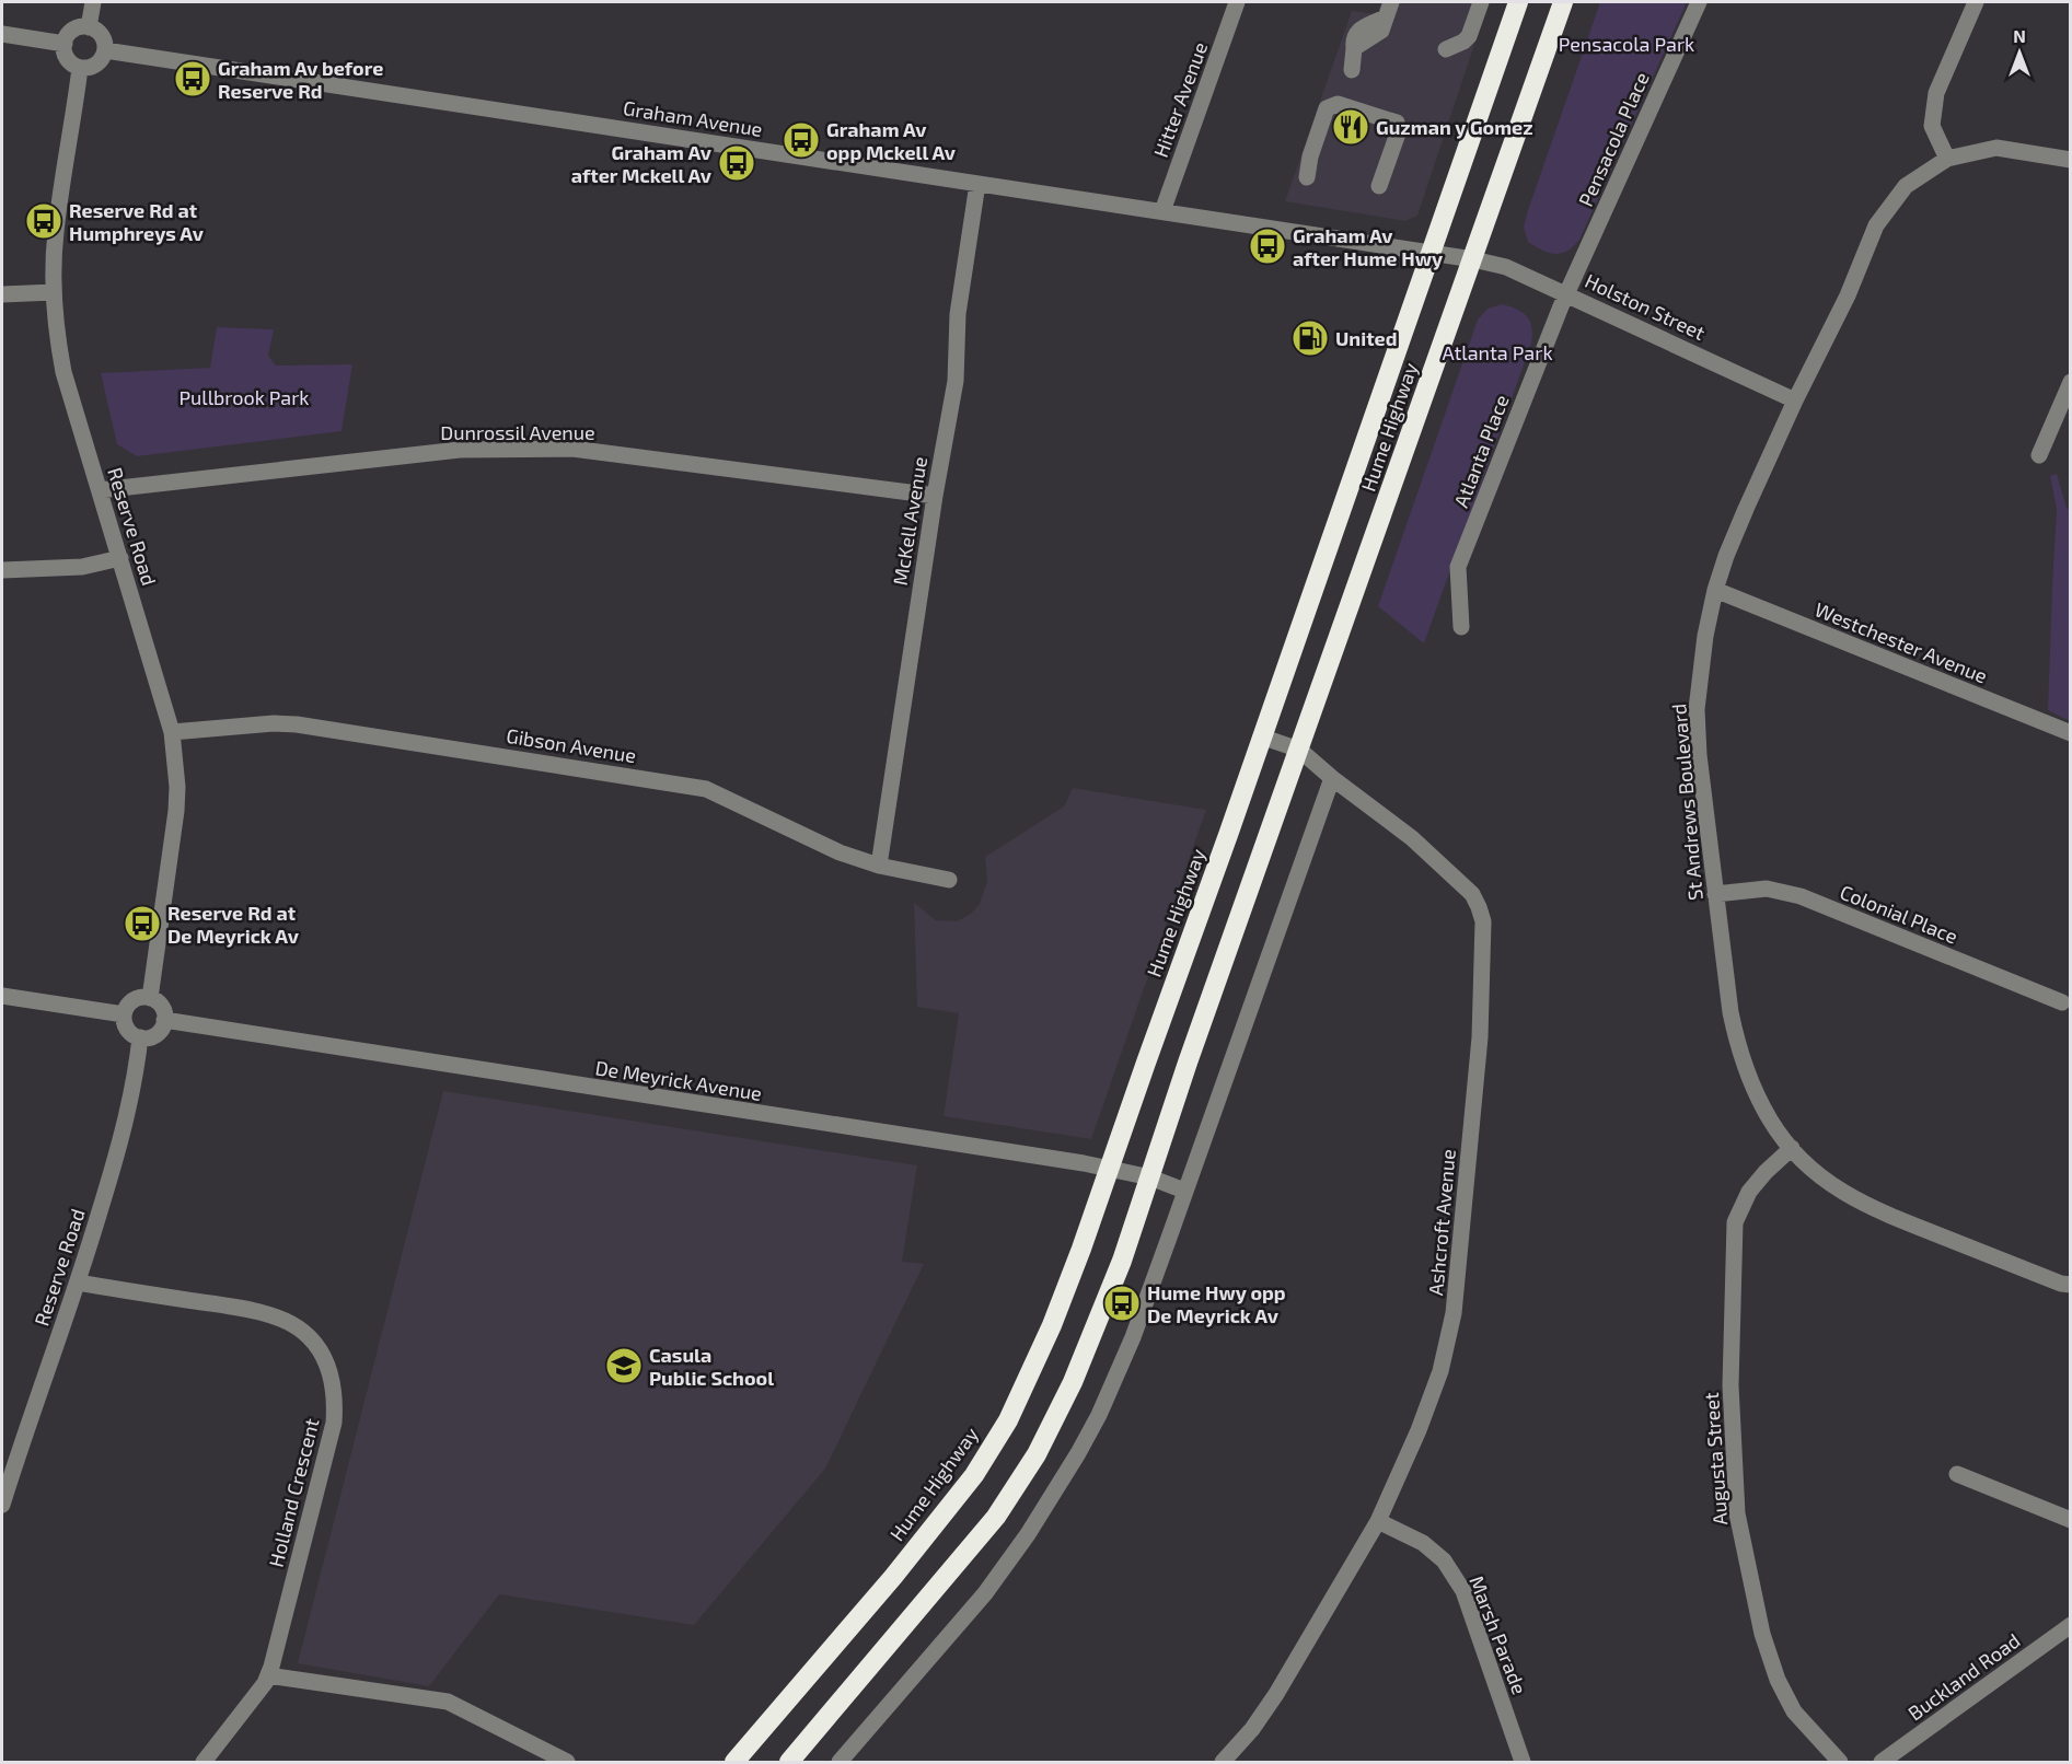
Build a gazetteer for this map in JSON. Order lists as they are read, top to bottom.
{
  "streets": {
    "highway": ["Hume Highway"],
    "street": [
      "Hitter Avenue",
      "Graham Avenue",
      "Pensacola Place",
      "Holston Street",
      "Dunrossil Avenue",
      "Atlanta Place",
      "McKell Avenue",
      "Reserve Road",
      "Westchester Avenue",
      "Gibson Avenue",
      "St Andrews Boulevard",
      "Colonial Place",
      "De Meyrick Avenue",
      "Ashcroft Avenue",
      "Augusta Street",
      "Holland Crescent",
      "Marsh Parade",
      "Buckland Road"
    ]
  },
  "crossings": [
    ["Hitter Avenue", "Graham Avenue"],
    ["Graham Avenue", "Holston Street"],
    ["Graham Avenue", "Hume Highway"],
    ["Graham Avenue", "McKell Avenue"],
    ["Graham Avenue", "Reserve Road"],
    ["Pensacola Place", "Holston Street"],
    ["Pensacola Place", "Atlanta Place"],
    ["Holston Street", "Hume Highway"],
    ["Holston Street", "Atlanta Place"],
    ["Holston Street", "St Andrews Boulevard"],
    ["Hume Highway", "De Meyrick Avenue"],
    ["Hume Highway", "Ashcroft Avenue"],
    ["Dunrossil Avenue", "McKell Avenue"],
    ["Dunrossil Avenue", "Reserve Road"],
    ["McKell Avenue", "Gibson Avenue"],
    ["Reserve Road", "Gibson Avenue"],
    ["Reserve Road", "De Meyrick Avenue"],
    ["Reserve Road", "Holland Crescent"],
    ["Westchester Avenue", "St Andrews Boulevard"],
    ["St Andrews Boulevard", "Colonial Place"],
    ["St Andrews Boulevard", "Augusta Street"],
    ["Ashcroft Avenue", "Marsh Parade"]
  ],
  "parks": ["Pensacola Park", "Atlanta Park", "Pullbrook Park"],
  "places": {
    "bus stop": [
      "Graham Av before Reserve Rd",
      "Graham Av opp Mckell Av",
      "Graham Av after Mckell Av",
      "Reserve Rd at Humphreys Av",
      "Graham Av after Hume Hwy",
      "Reserve Rd at De Meyrick Av",
      "Hume Hwy opp De Meyrick Av"
    ],
    "restaurant": ["Guzman y Gomez"],
    "fuel station": ["United"],
    "school or university": ["Casula Public School"]
  },
  "north": "top"
}
